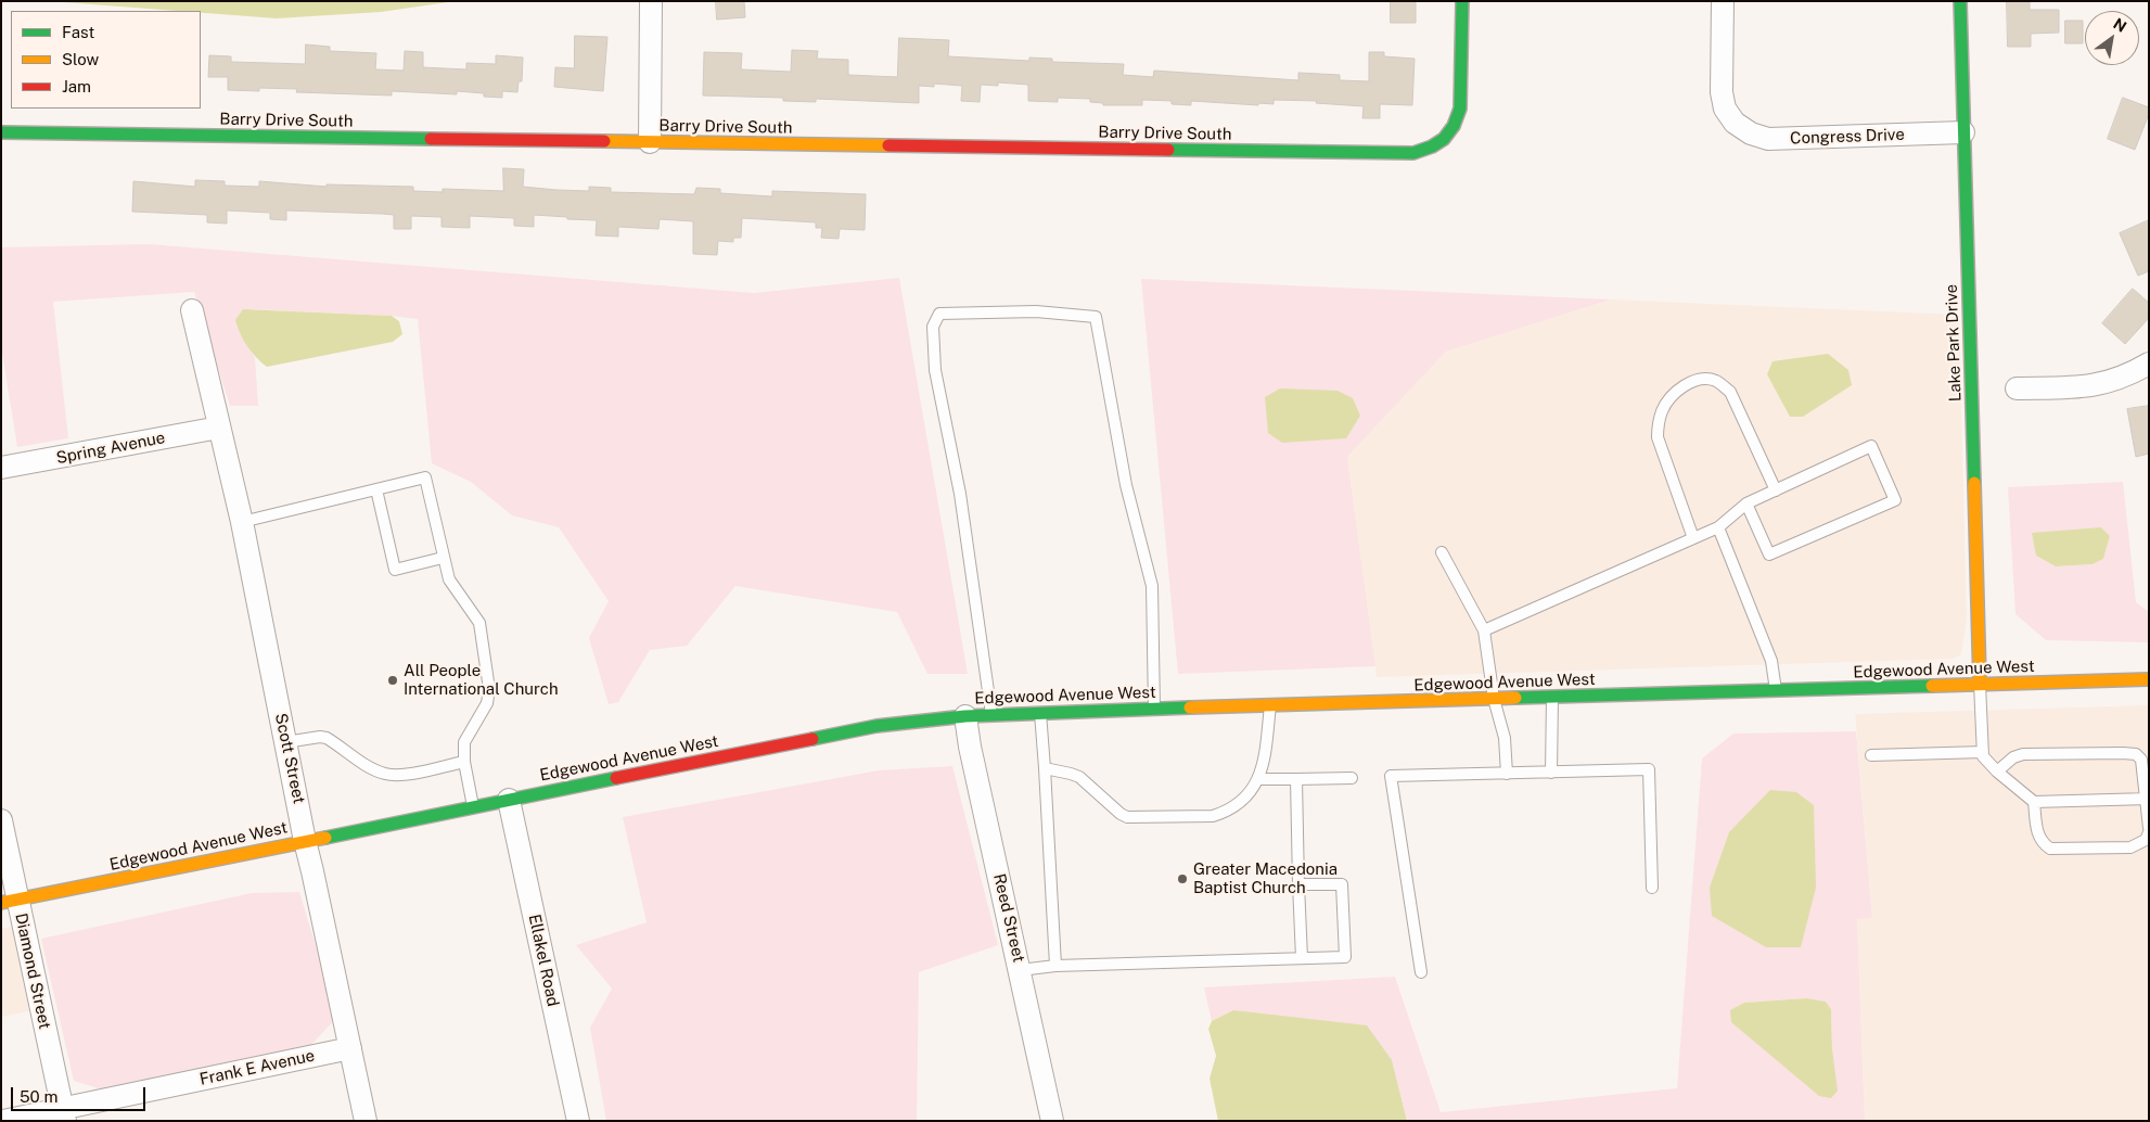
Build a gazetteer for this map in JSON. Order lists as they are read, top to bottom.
{
  "streets": {
    "street": [
      "Barry Drive South",
      "Congress Drive",
      "Lake Park Drive",
      "Spring Avenue",
      "Edgewood Avenue West",
      "Scott Street",
      "Reed Street",
      "Ellakel Road",
      "Diamond Street",
      "Frank E Avenue"
    ]
  },
  "crossings": [
    ["Congress Drive", "Lake Park Drive"],
    ["Lake Park Drive", "Edgewood Avenue West"],
    ["Spring Avenue", "Scott Street"],
    ["Edgewood Avenue West", "Scott Street"],
    ["Edgewood Avenue West", "Reed Street"],
    ["Edgewood Avenue West", "Ellakel Road"],
    ["Edgewood Avenue West", "Diamond Street"],
    ["Scott Street", "Frank E Avenue"],
    ["Diamond Street", "Frank E Avenue"]
  ],
  "places": ["All People International Church", "Greater Macedonia Baptist Church"],
  "legend": ["Fast", "Slow", "Jam"],
  "scale_bar": "50 m",
  "north": "top right"
}
